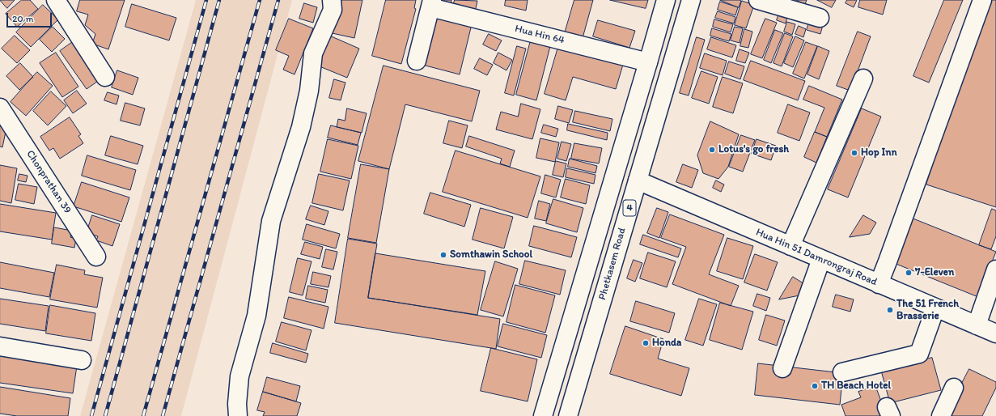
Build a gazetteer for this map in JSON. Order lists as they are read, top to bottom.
{
  "streets": {
    "street": [
      "Hua Hin 64",
      "Chonprathan 39",
      "4",
      "Hua Hin 51 Damrongraj Road",
      "Phetkasem Road"
    ]
  },
  "crossings": [
    ["Hua Hin 64", "4"],
    ["4", "Hua Hin 51 Damrongraj Road"],
    ["Hua Hin 51 Damrongraj Road", "Phetkasem Road"]
  ],
  "places": [
    "Lotus's go fresh",
    "Hop Inn",
    "Somthawin School",
    "7-Eleven",
    "The 51 French Brasserie",
    "Honda",
    "TH Beach Hotel"
  ],
  "scale_bar": "20 m"
}
